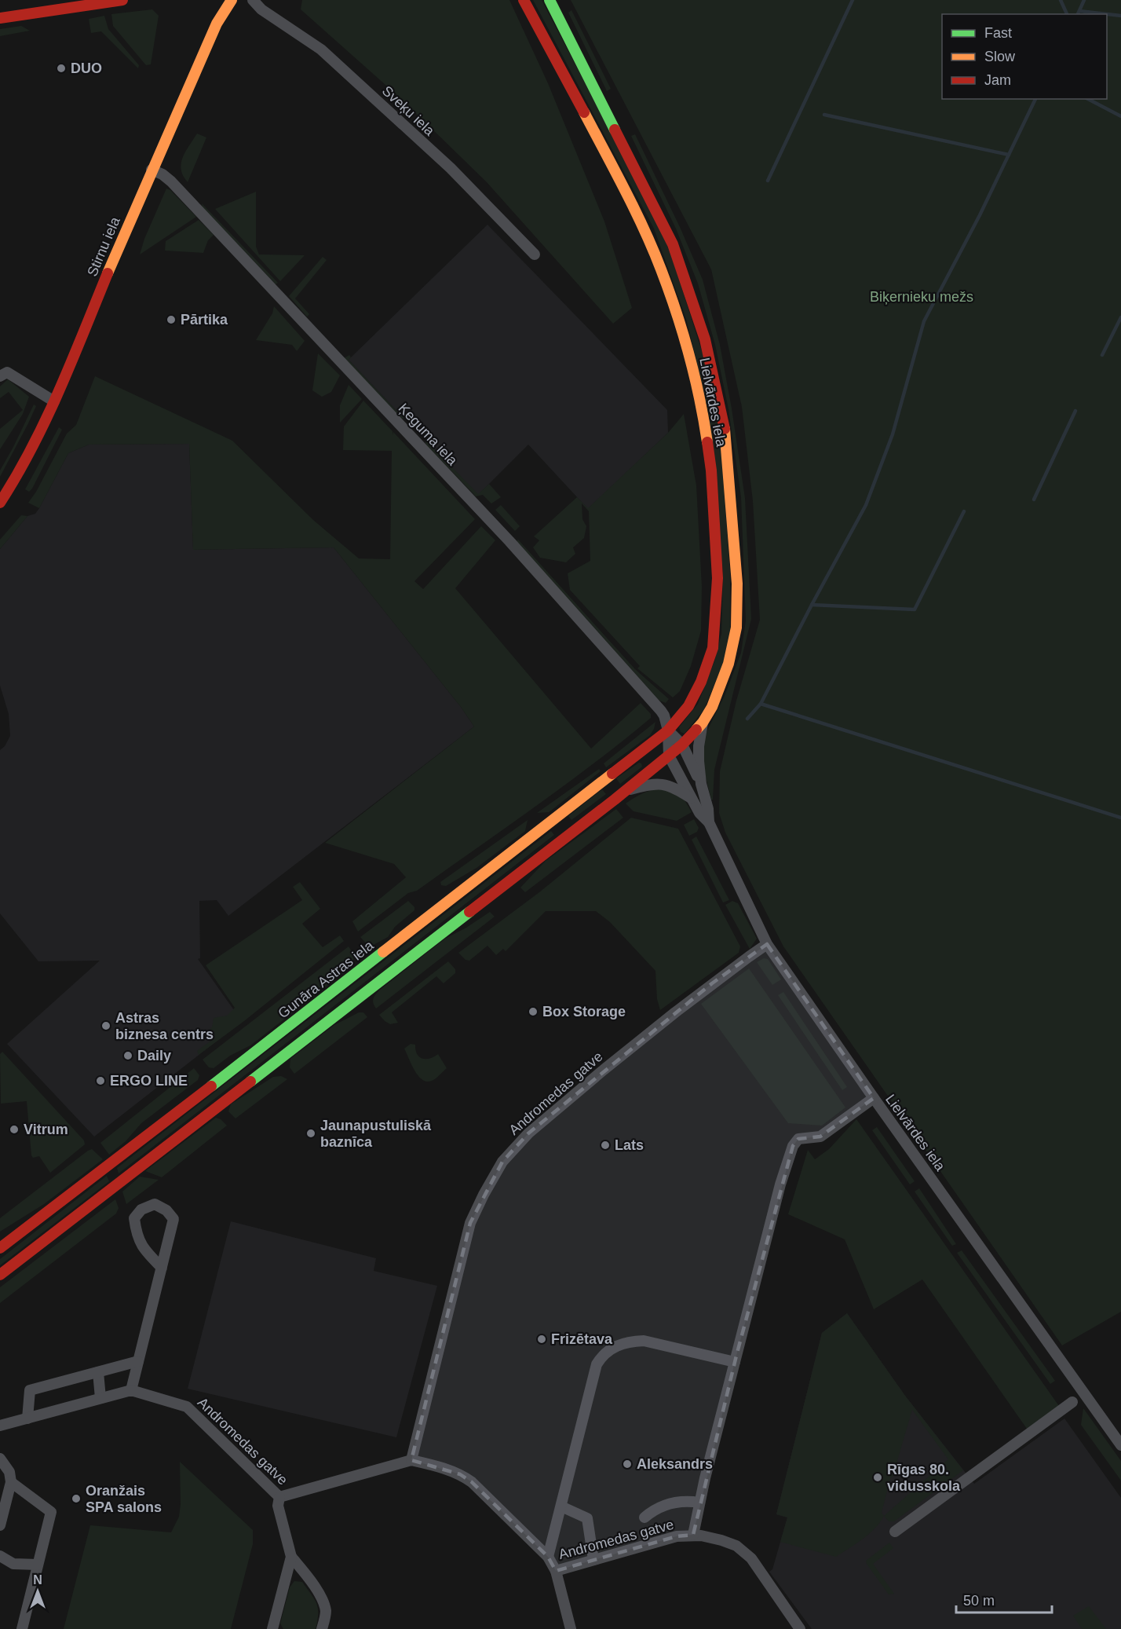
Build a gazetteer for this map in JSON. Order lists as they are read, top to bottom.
{
  "streets": {
    "main road": ["Stirnu iela", "Lielvārdes iela", "Gunāra Astras iela"],
    "street": ["Sveķu iela", "Ķeguma iela", "Andromedas gatve"]
  },
  "crossings": [
    ["Stirnu iela", "Ķeguma iela"],
    ["Lielvārdes iela", "Ķeguma iela"],
    ["Lielvārdes iela", "Gunāra Astras iela"],
    ["Lielvārdes iela", "Andromedas gatve"],
    ["Ķeguma iela", "Gunāra Astras iela"]
  ],
  "parks": ["Biķernieku mežs"],
  "places": [
    "DUO",
    "Pārtika",
    "Box Storage",
    "Astras biznesa centrs",
    "Daily",
    "ERGO LINE",
    "Vitrum",
    "Jaunapustuliskā baznīca",
    "Lats",
    "Frizētava",
    "Aleksandrs",
    "Rīgas 80. vidusskola",
    "Oranžais SPA salons"
  ],
  "legend": ["Fast", "Slow", "Jam"],
  "scale_bar": "50 m",
  "north": "top"
}
